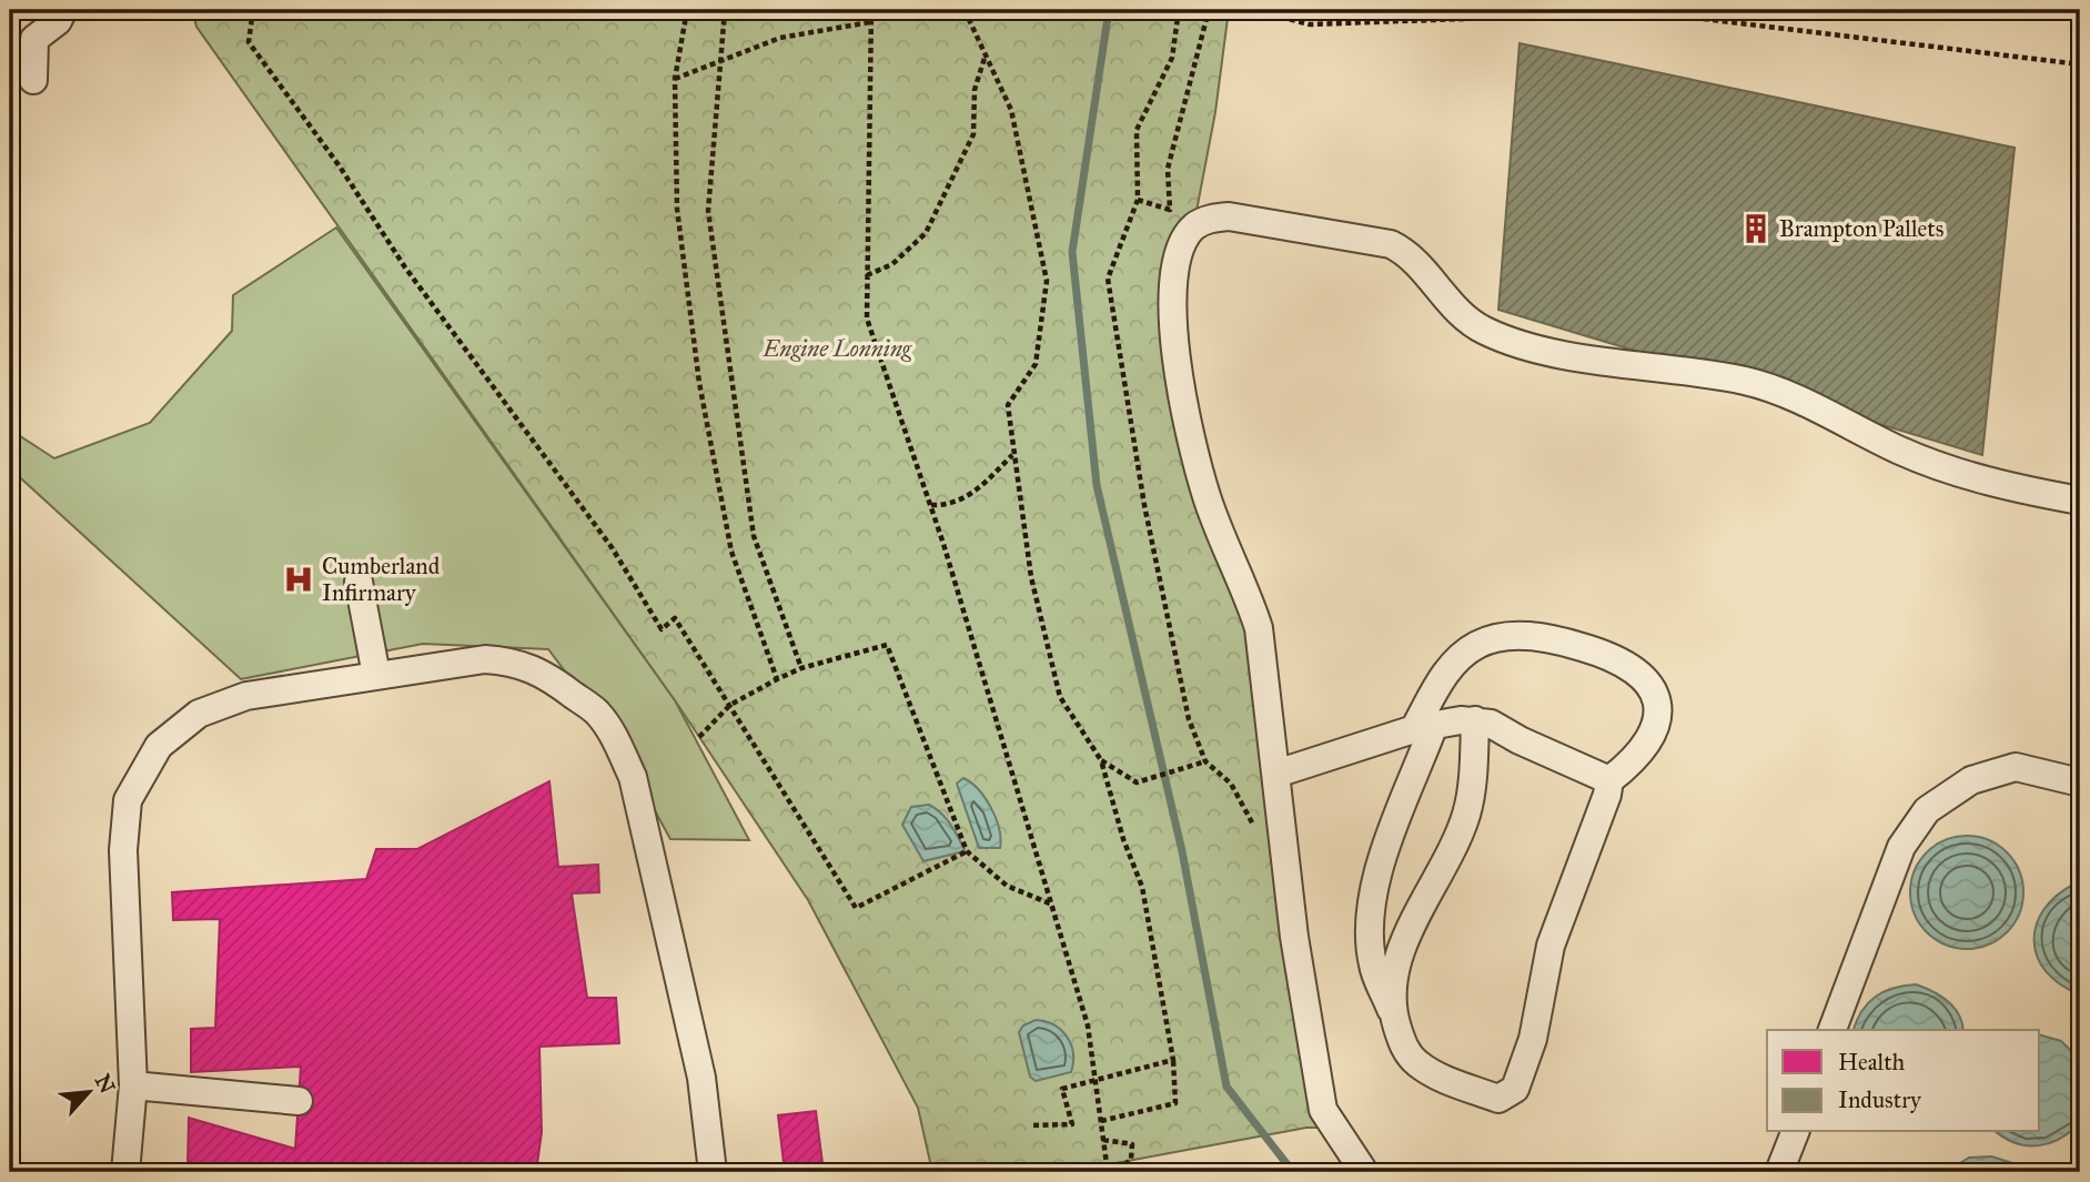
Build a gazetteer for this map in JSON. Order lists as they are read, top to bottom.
{
  "parks": ["Engine Lonning"],
  "places": {
    "building": ["Brampton Pallets"],
    "hospital": ["Cumberland Infirmary"]
  },
  "legend": ["Health", "Industry"],
  "north": "top right"
}
